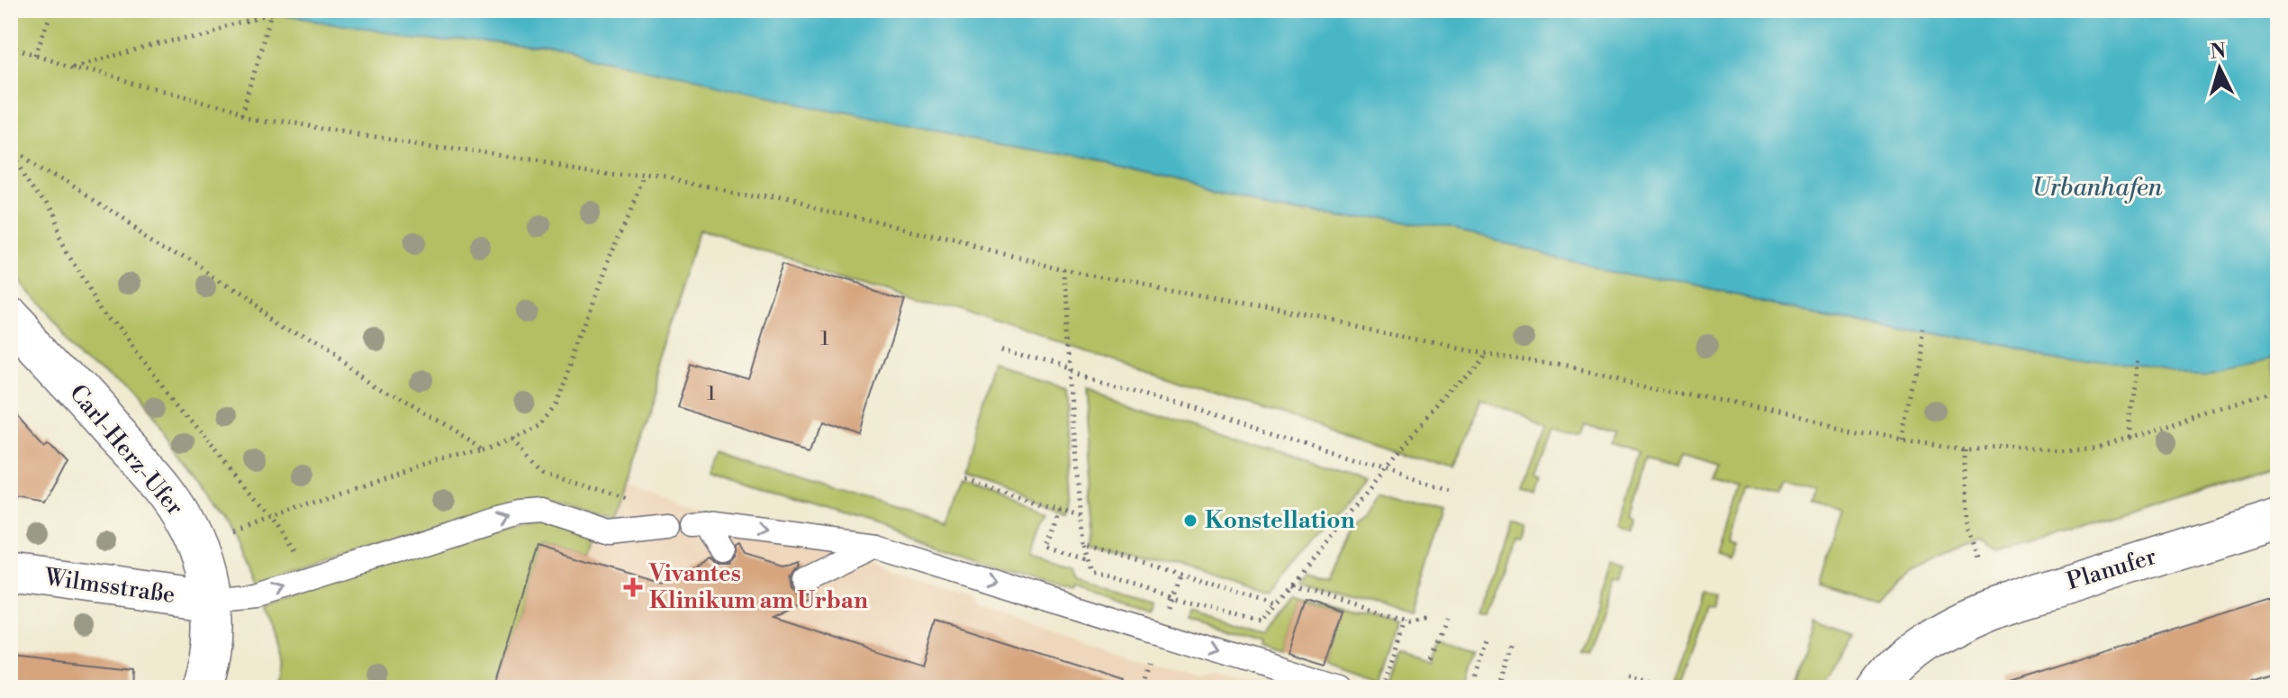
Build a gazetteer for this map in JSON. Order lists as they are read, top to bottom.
{
  "streets": {
    "street": ["Carl-Herz-Ufer", "Planufer", "Wilmsstraße"]
  },
  "crossings": [
    ["Carl-Herz-Ufer", "Wilmsstraße"]
  ],
  "water": ["Urbanhafen"],
  "places": {
    "other": ["Konstellation"],
    "health": ["Vivantes Klinikum am Urban"]
  },
  "house_numbers": ["1", "1"],
  "north": "top"
}
